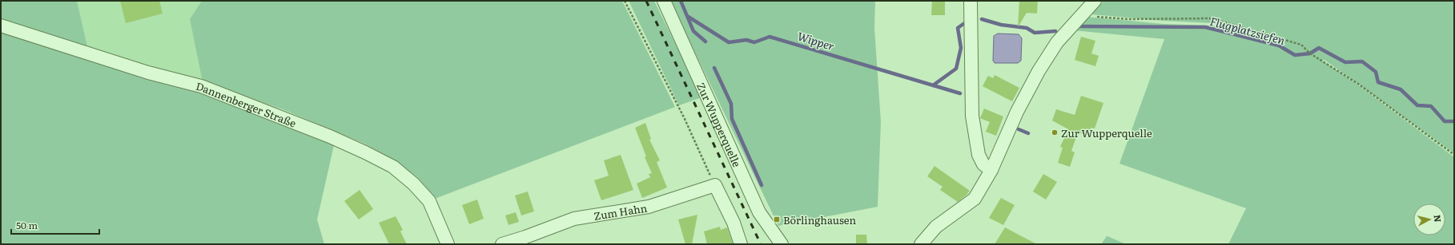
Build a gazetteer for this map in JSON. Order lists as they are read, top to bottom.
{
  "streets": {
    "street": ["Dannenberger Straße", "Zur Wupperquelle", "Zum Hahn"]
  },
  "water": ["Flugplatzsiefen", "Wipper"],
  "places": {
    "other": ["Zur Wupperquelle"],
    "transit": ["Börlinghausen"]
  },
  "scale_bar": "50 m",
  "north": "right"
}
